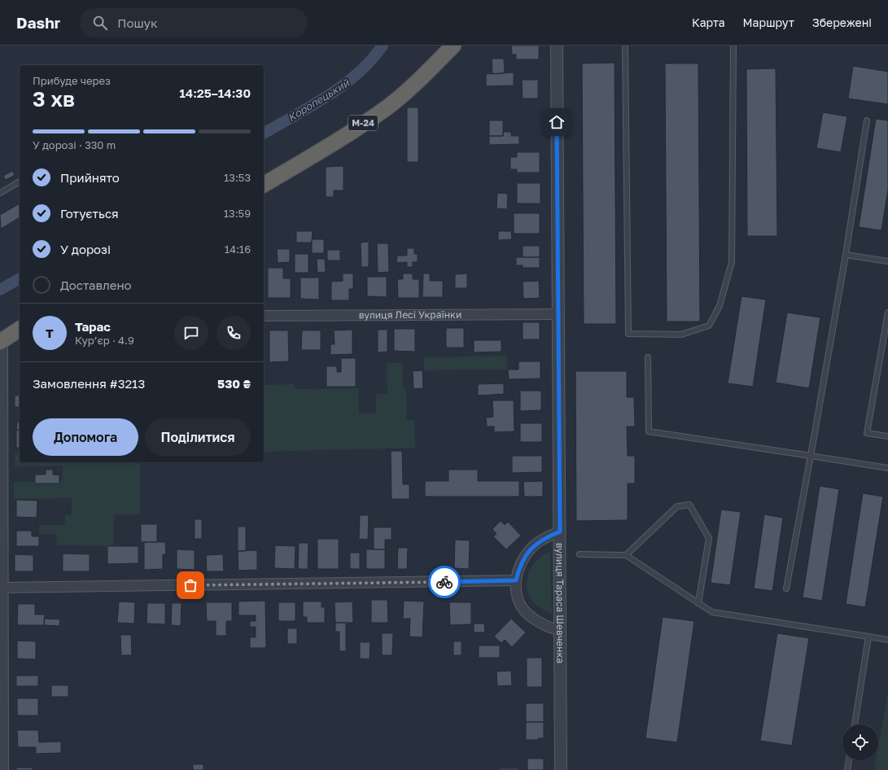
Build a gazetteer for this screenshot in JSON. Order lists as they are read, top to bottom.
{
  "streets": {
    "highway": ["М-24"],
    "street": ["вулиця Лесі Українки", "вулиця Тараса Шевченка"]
  },
  "crossings": [
    ["вулиця Лесі Українки", "вулиця Тараса Шевченка"]
  ],
  "water": ["Коропецький"],
  "page": {
    "header": "Dashr",
    "search": "Пошук",
    "nav": ["Карта", "Маршрут", "Збережені"],
    "heading": ["3 хв", "Прибуде через", "14:25–14:30"],
    "panel": [
      "Тарас",
      "Кур’єр · 4.9",
      "Замовлення #3213",
      "530 ₴"
    ],
    "bar": "У дорозі · 330 m",
    "list": [
      ["Прийнято", "13:53"],
      ["Готується", "13:59"],
      ["У дорозі", "14:16"],
      "Доставлено"
    ],
    "round": "Т",
    "buttons": ["Допомога", "Поділитися"]
  }
}
